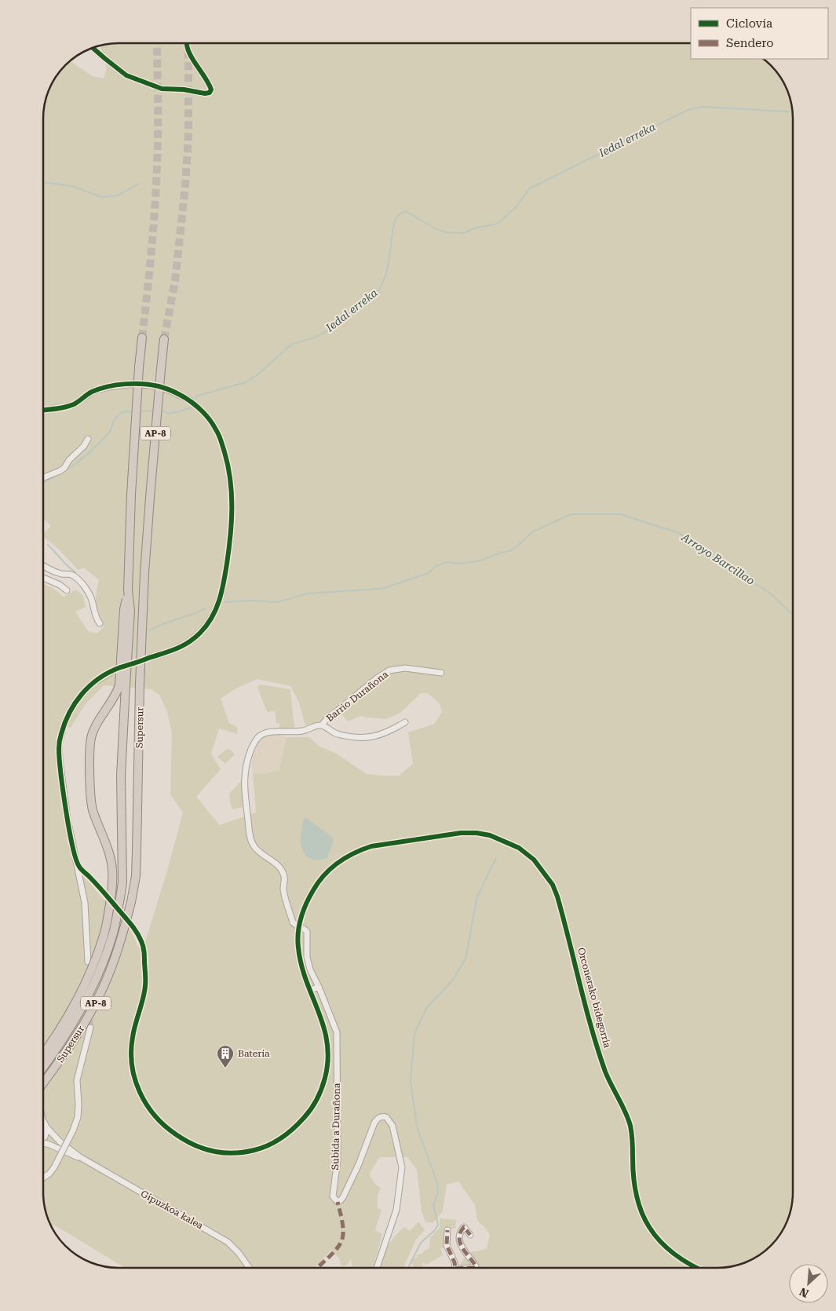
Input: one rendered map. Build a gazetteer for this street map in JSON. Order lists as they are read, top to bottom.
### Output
{
  "streets": {
    "highway": ["AP-8", "Supersur"],
    "street": ["Barrio Durañona", "Subida a Durañona", "Gipuzkoa kalea"],
    "cycle path": ["Orconerako bidegorria"]
  },
  "crossings": [
    ["AP-8", "Supersur"],
    ["Barrio Durañona", "Subida a Durañona"]
  ],
  "water": ["Iedal erreka", "Arroyo Barcillao"],
  "places": {
    "building": ["Batería"]
  },
  "legend": ["Ciclovía", "Sendero"],
  "north": "bottom left"
}
